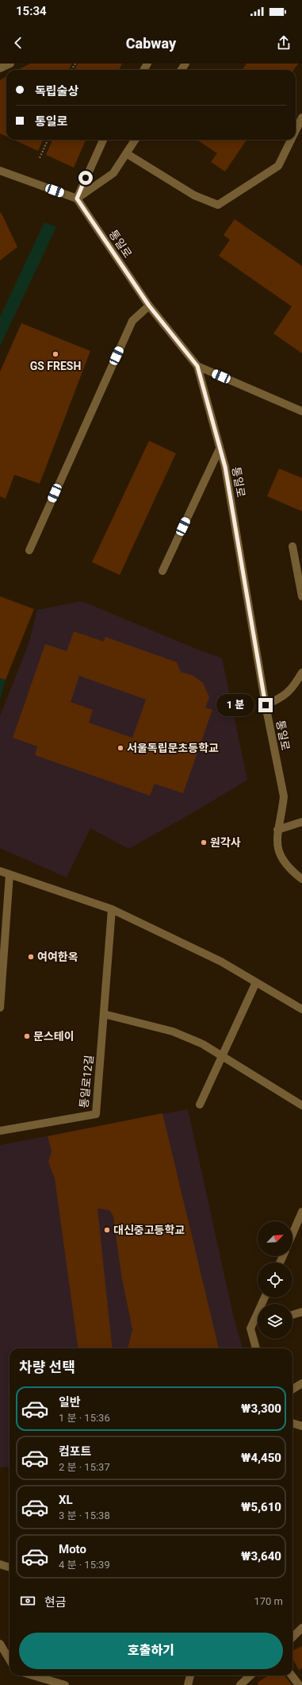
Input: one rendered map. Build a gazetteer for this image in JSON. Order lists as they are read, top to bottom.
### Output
{
  "streets": {
    "street": ["통일로", "통일로12길"]
  },
  "places": [
    "GS FRESH",
    "서울독립문초등학교",
    "원각사",
    "여여한옥",
    "문스테이",
    "대신중고등학교"
  ],
  "north": "top right",
  "page": {
    "status": "15:34",
    "header": "Cabway",
    "banner": ["독립술상", "통일로"],
    "bubble": "1 분",
    "heading": "차량 선택",
    "list": [
      {
        "name": "일반",
        "note": "1 분 · 15:36",
        "value": "₩3,300"
      },
      {
        "name": "컴포트",
        "note": "2 분 · 15:37",
        "value": "₩4,450"
      },
      {
        "name": "XL",
        "note": "3 분 · 15:38",
        "value": "₩5,610"
      },
      {
        "name": "Moto",
        "note": "4 분 · 15:39",
        "value": "₩3,640"
      }
    ],
    "pay": ["현금", "170 m"],
    "buttons": "호출하기"
  }
}
